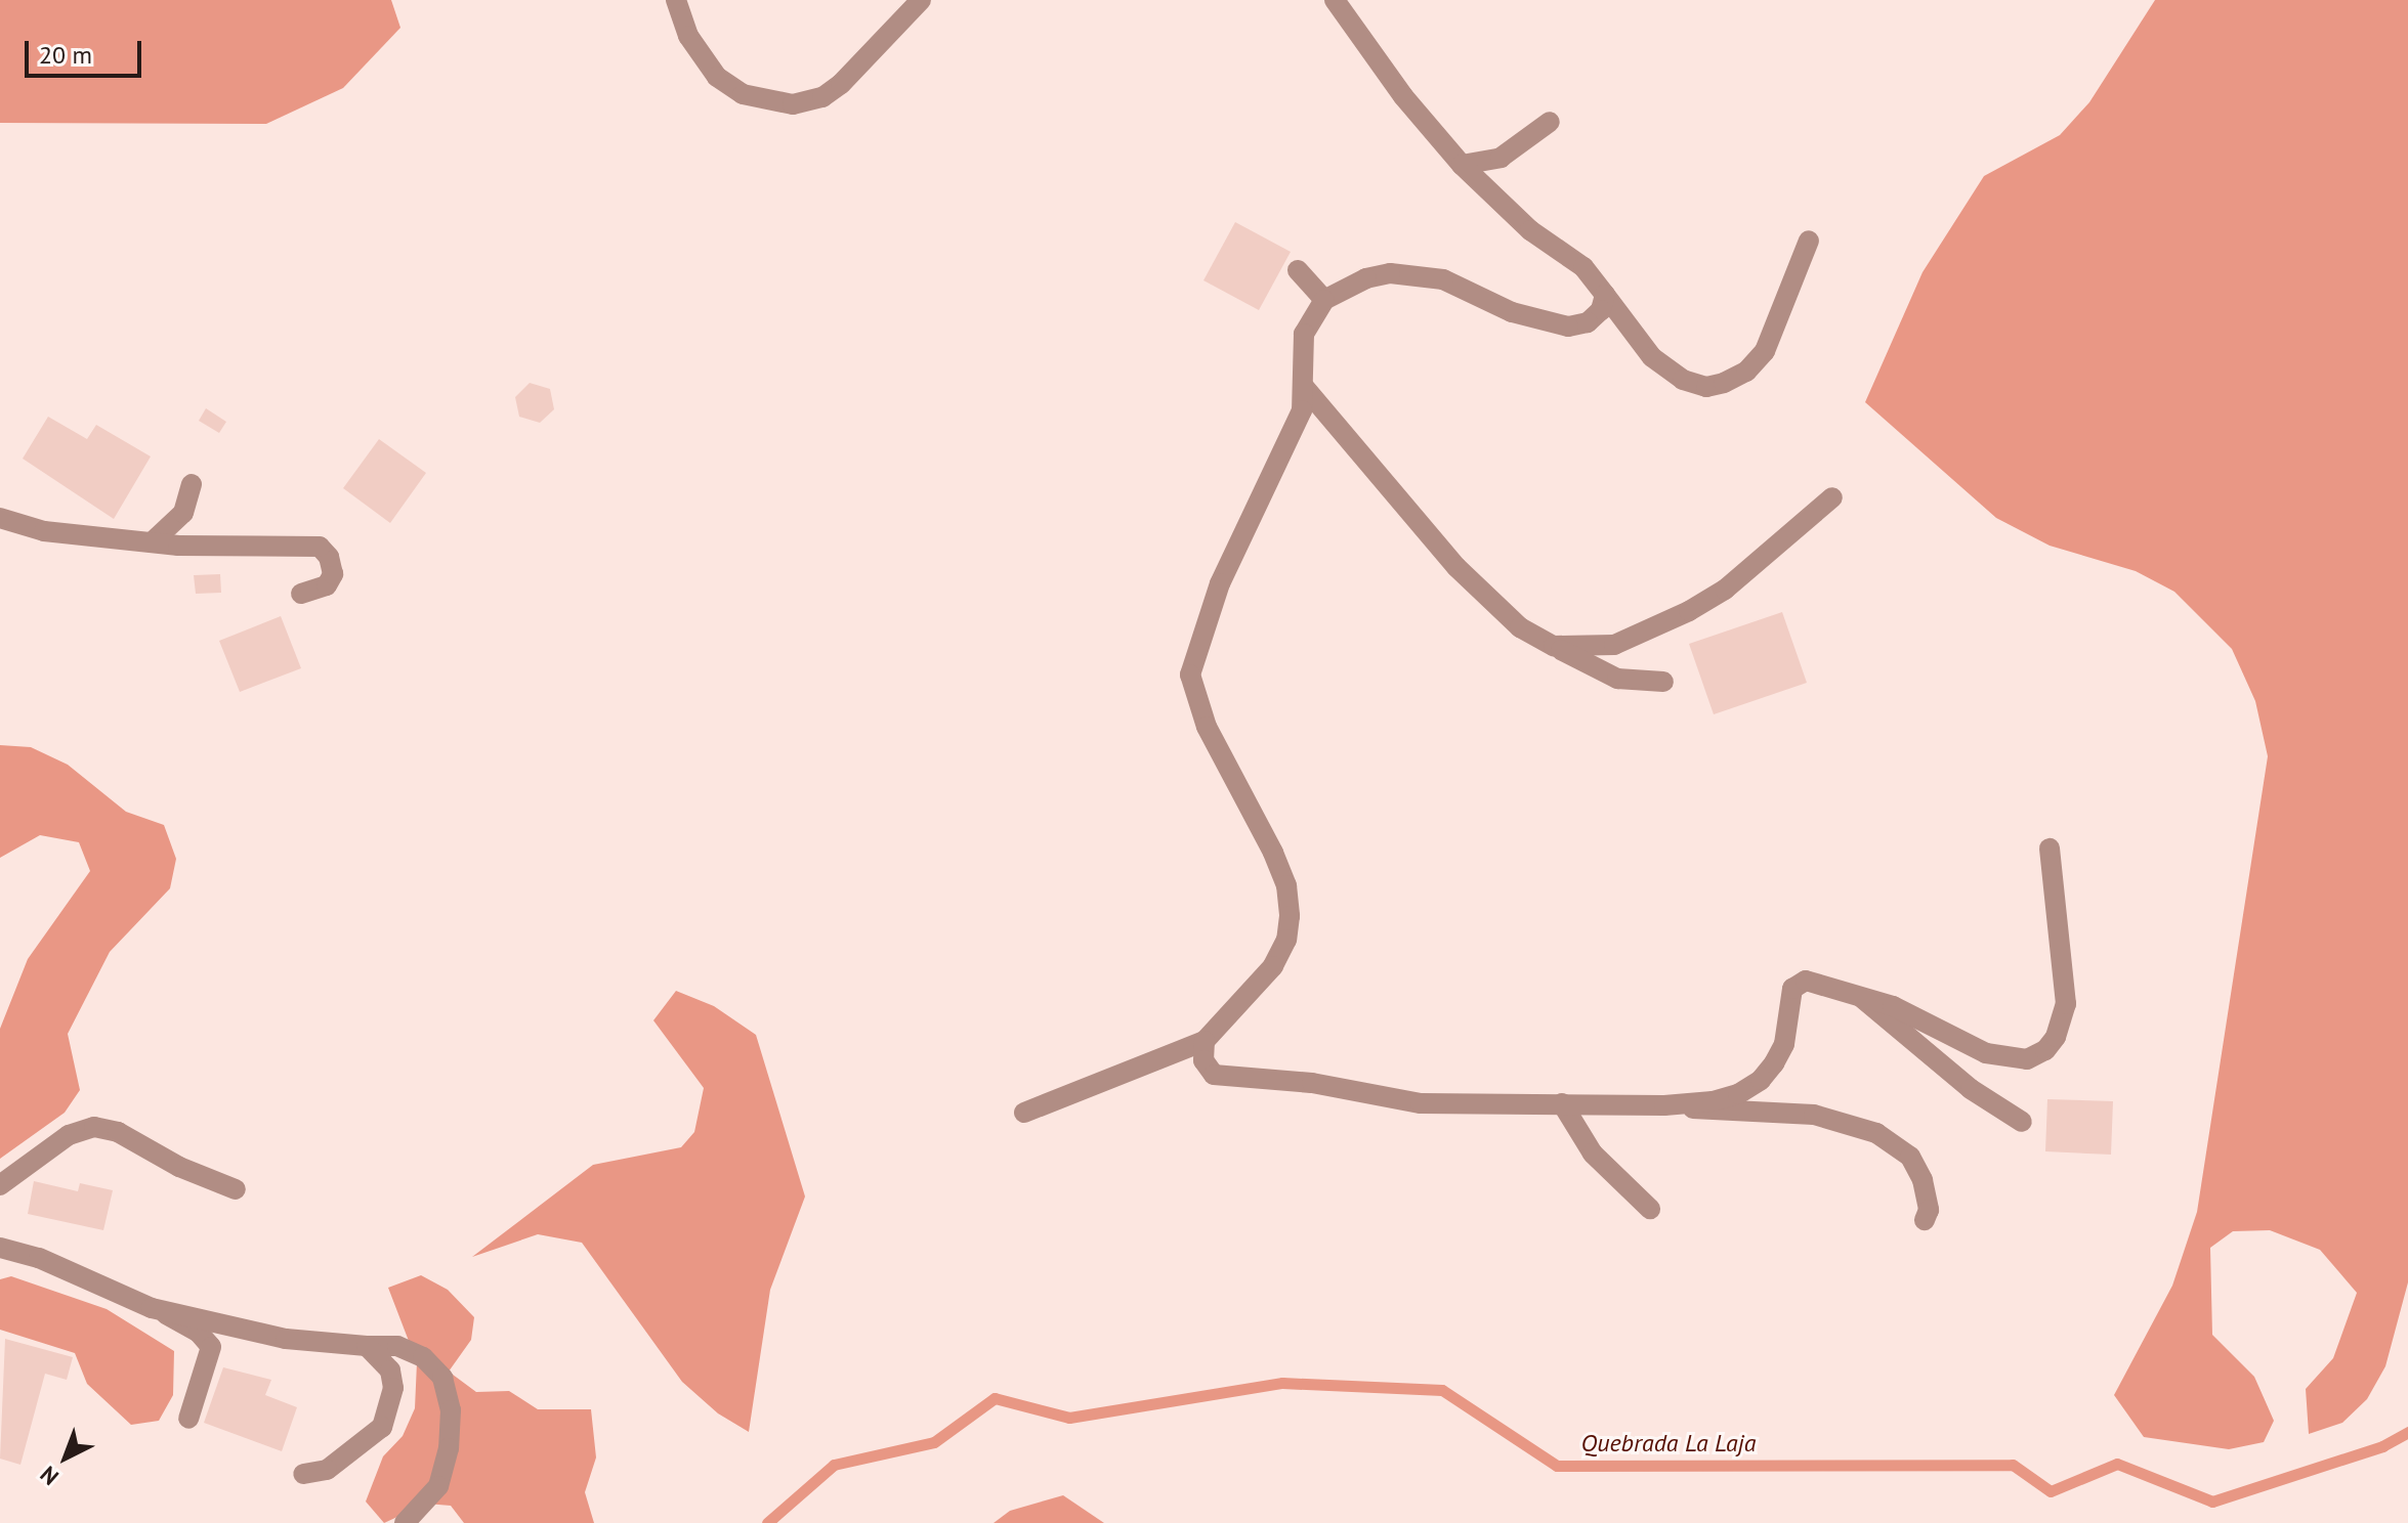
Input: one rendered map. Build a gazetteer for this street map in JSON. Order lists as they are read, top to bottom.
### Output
{
  "water": ["Quebrada La Laja"],
  "scale_bar": "20 m",
  "north": "bottom left"
}
